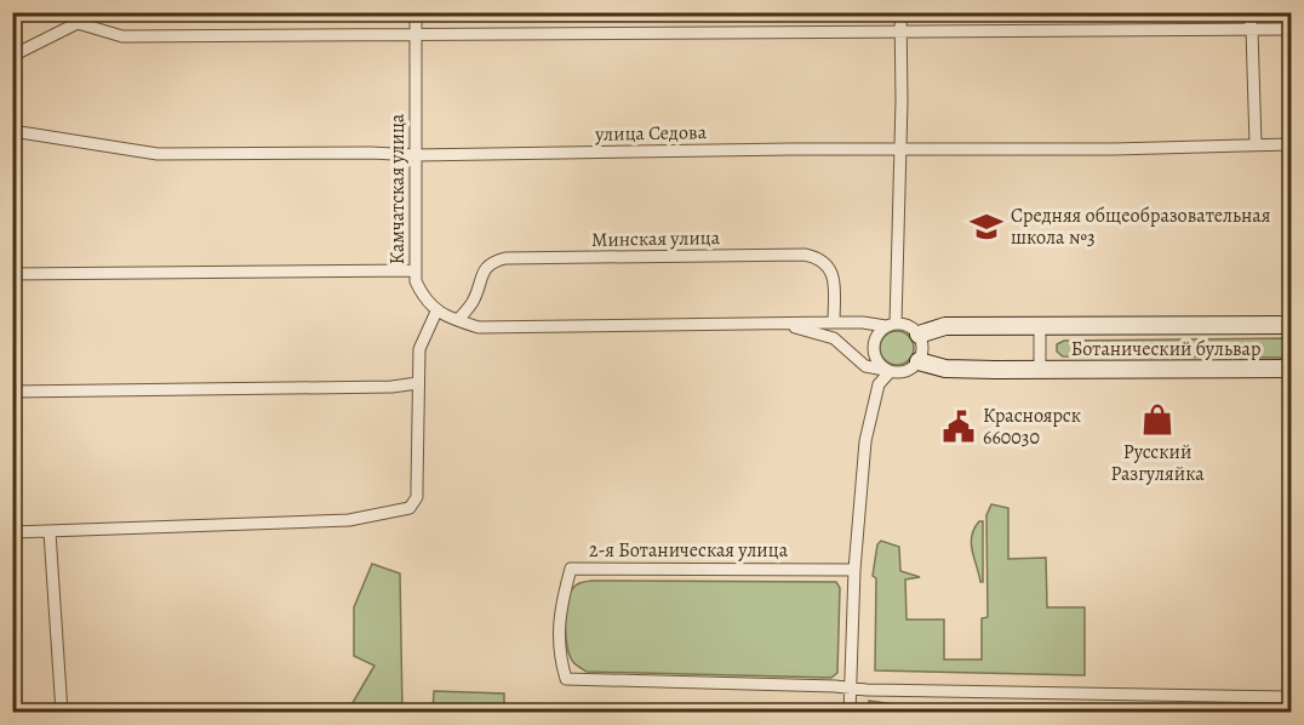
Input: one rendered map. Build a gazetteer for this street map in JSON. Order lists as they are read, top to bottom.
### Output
{
  "streets": {
    "street": [
      "улица Седова",
      "Камчатская улица",
      "Минская улица",
      "Ботанический бульвар",
      "2-я Ботаническая улица"
    ]
  },
  "crossings": [
    ["улица Седова", "Камчатская улица"]
  ],
  "places": {
    "school or university": ["Средняя общеобразовательная школа №3"],
    "shop": ["Русский Разгуляйка"],
    "public building": ["Красноярск 660030"]
  }
}
